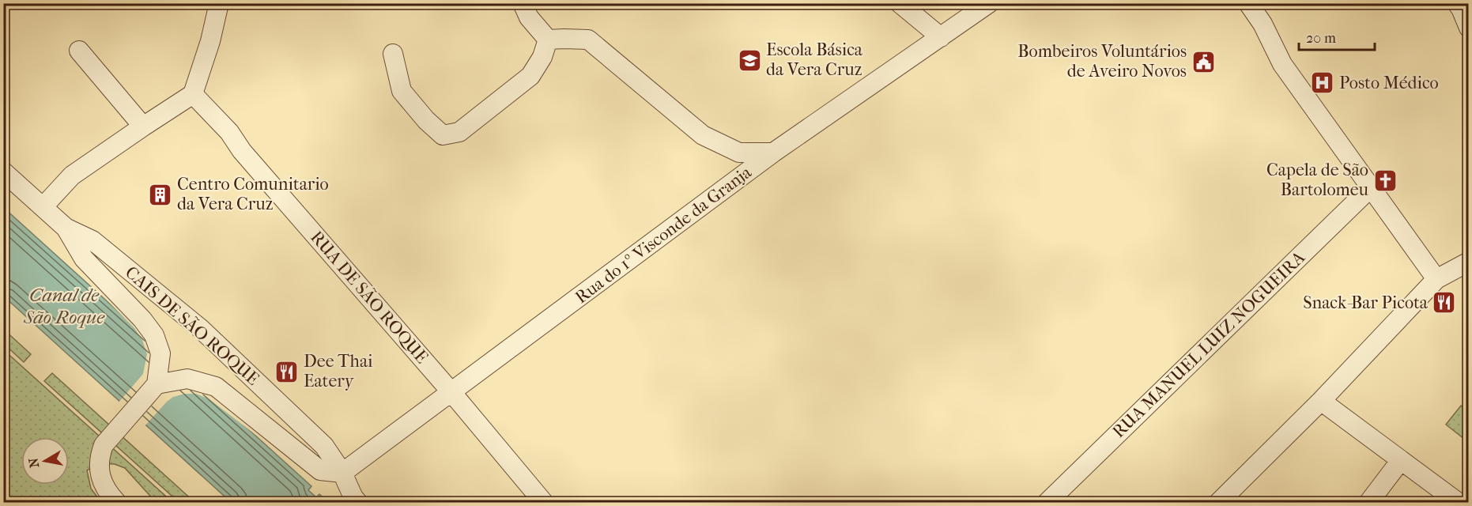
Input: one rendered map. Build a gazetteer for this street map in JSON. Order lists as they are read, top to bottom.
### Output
{
  "streets": {
    "street": [
      "Rua do 1º Visconde da Granja",
      "RUA DE SÃO ROQUE",
      "CAIS DE SÃO ROQUE",
      "RUA MANUEL LUIZ NOGUEIRA"
    ]
  },
  "crossings": [
    ["Rua do 1º Visconde da Granja", "RUA DE SÃO ROQUE"],
    ["Rua do 1º Visconde da Granja", "CAIS DE SÃO ROQUE"]
  ],
  "water": ["Canal de São Roque"],
  "places": {
    "school or university": ["Escola Básica da Vera Cruz"],
    "public building": ["Bombeiros Voluntários de Aveiro Novos"],
    "hospital": ["Posto Médico"],
    "church": ["Capela de São Bartolomeu"],
    "building": ["Centro Comunitario da Vera Cruz"],
    "restaurant": ["Snack-Bar Picota", "Dee Thai Eatery"]
  },
  "scale_bar": "20 m",
  "north": "left"
}
